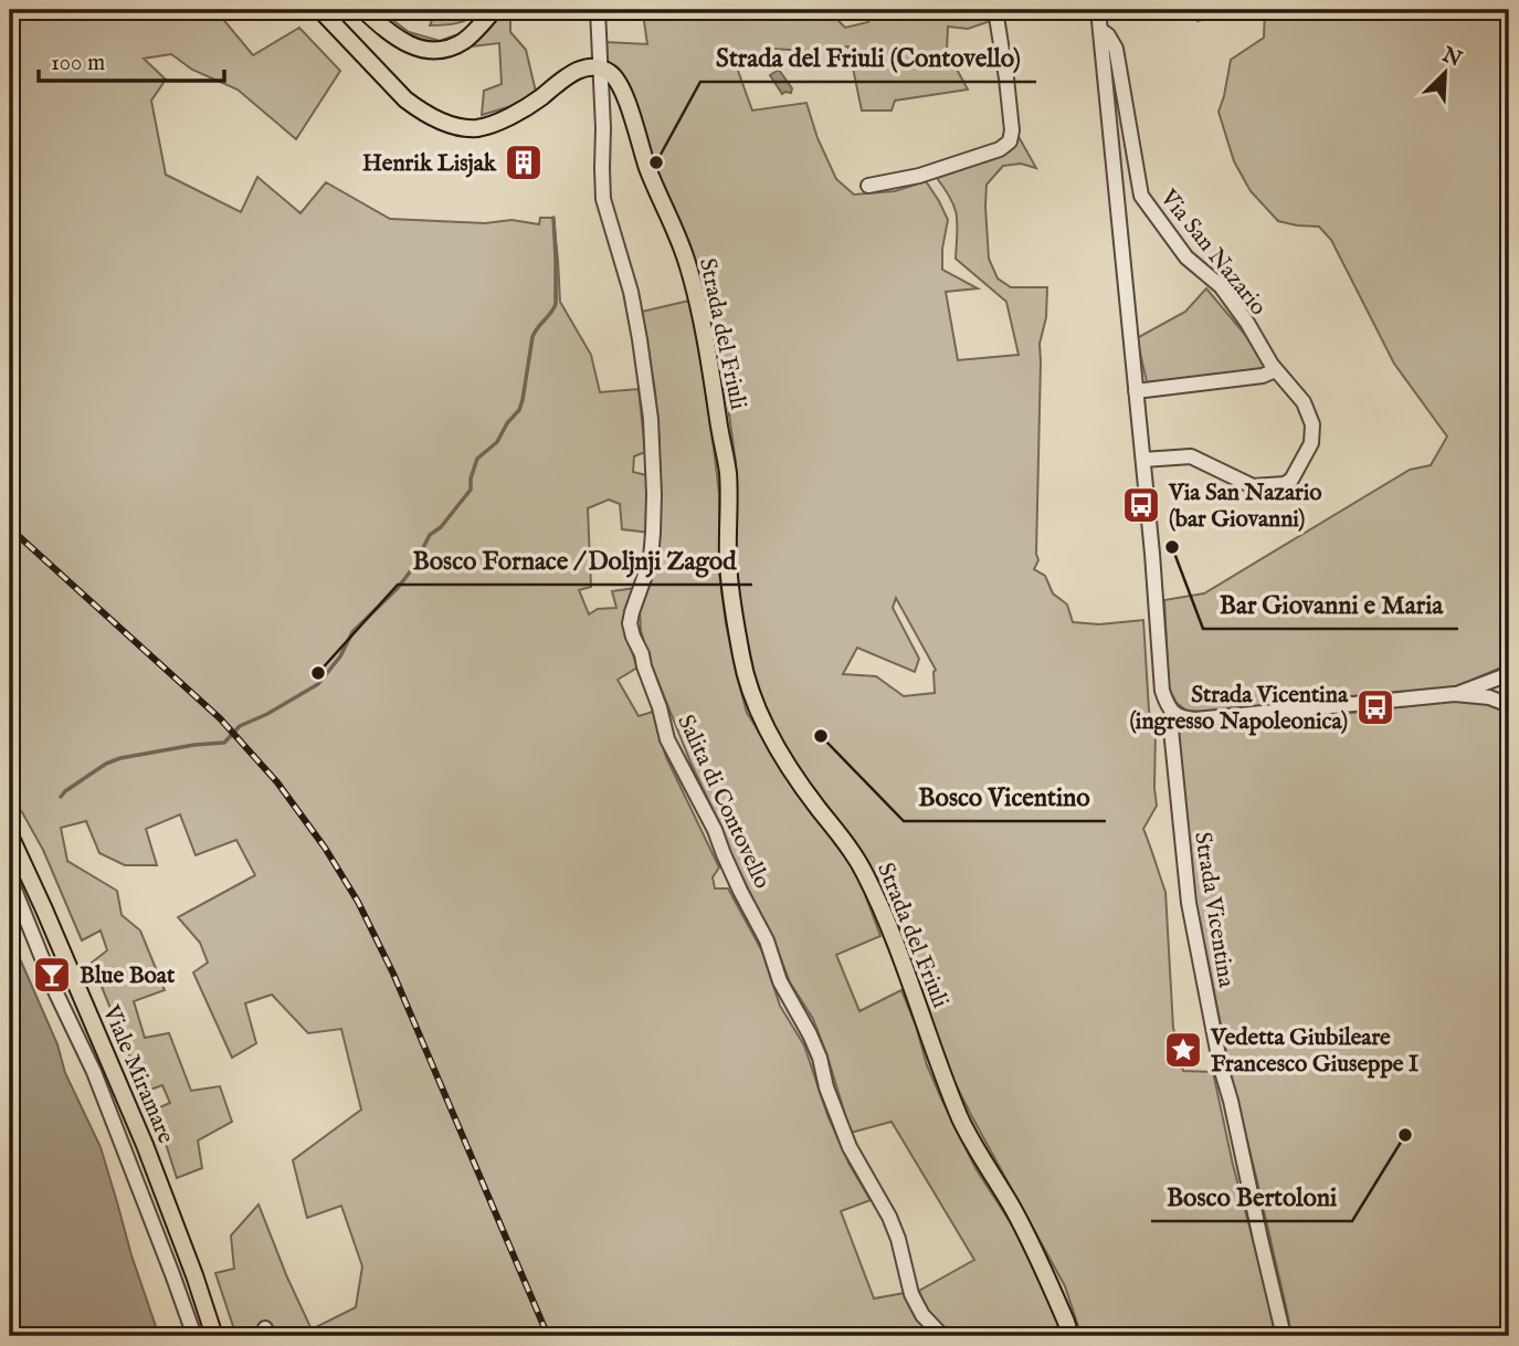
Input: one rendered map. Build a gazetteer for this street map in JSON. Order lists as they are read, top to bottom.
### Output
{
  "streets": {
    "main road": ["Strada del Friuli", "Viale Miramare"],
    "street": ["Via San Nazario", "Salita di Contovello", "Strada Vicentina"]
  },
  "crossings": [
    ["Via San Nazario", "Strada Vicentina"],
    ["Strada del Friuli", "Salita di Contovello"]
  ],
  "places": {
    "building": ["Henrik Lisjak"],
    "other": [
      "Strada del Friuli (Contovello)",
      "Bar Giovanni e Maria",
      "Bosco Fornace / Doljnji Zagod",
      "Bosco Vicentino",
      "Bosco Bertoloni"
    ],
    "bus stop": ["Via San Nazario (bar Giovanni)", "Strada Vicentina (ingresso Napoleonica)"],
    "bar": ["Blue Boat"],
    "place": ["Vedetta Giubileare Francesco Giuseppe I"]
  },
  "scale_bar": "100 m",
  "north": "top right"
}
